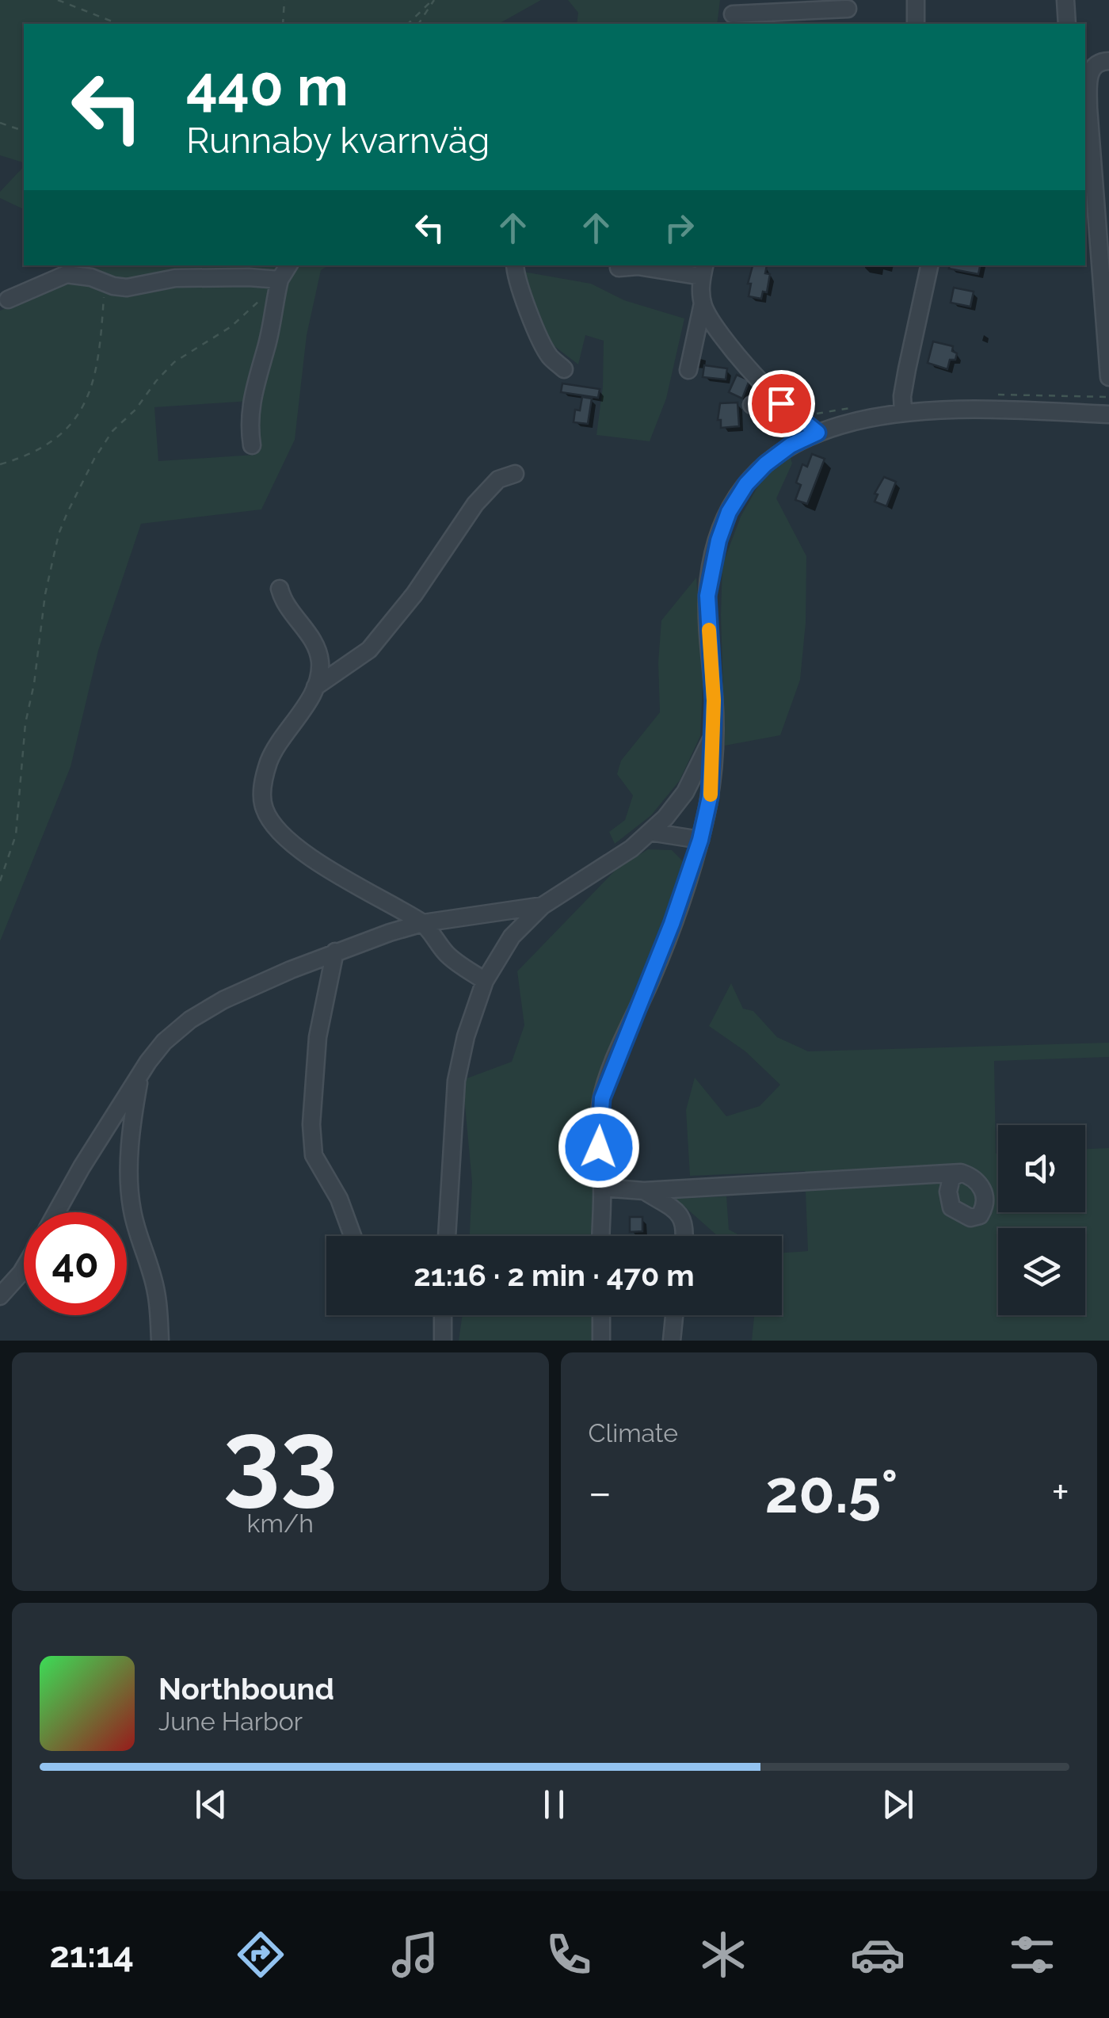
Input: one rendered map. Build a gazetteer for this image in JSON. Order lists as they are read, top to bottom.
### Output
{
  "page": {
    "turn": ["440 m", "Runnaby kvarnväg"],
    "limit": "40",
    "trip": "21:16 · 2 min · 470 m",
    "tile": [
      ["33", "km/h"],
      "Climate"
    ],
    "heat": ["−", "20.5°", "+"],
    "song": ["Northbound", "June Harbor"],
    "tabs": "21:14"
  }
}
